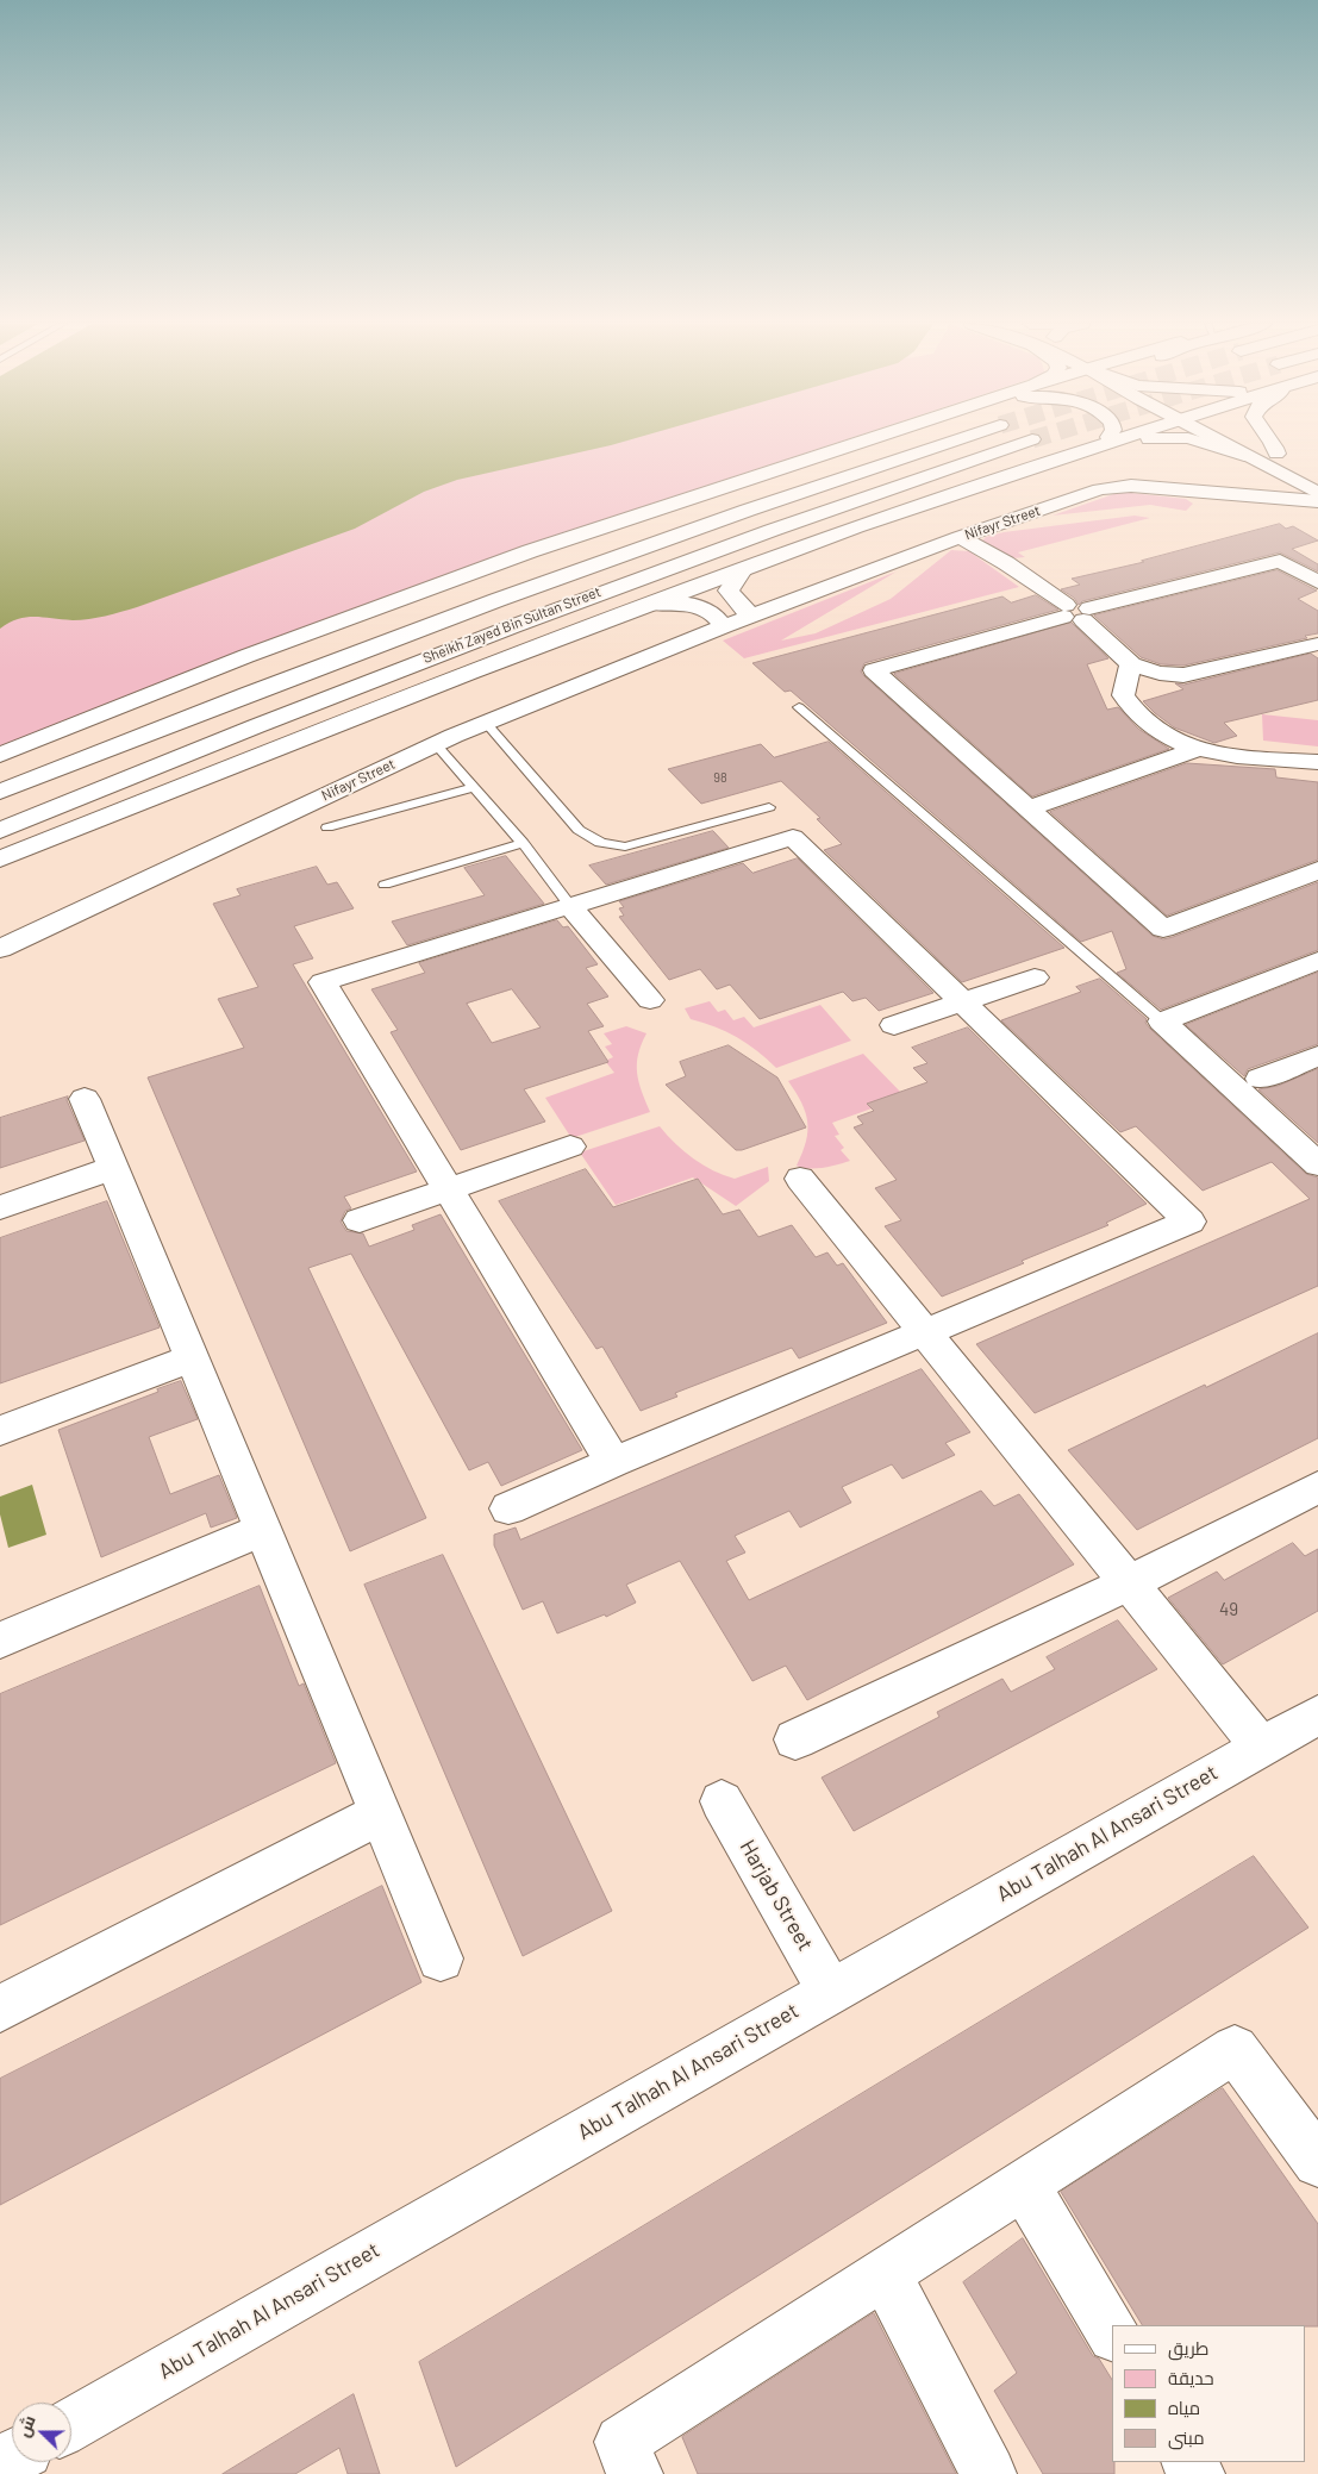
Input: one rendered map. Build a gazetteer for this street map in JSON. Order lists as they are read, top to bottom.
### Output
{
  "streets": {
    "main road": [
      "Nifayr Street",
      "Sheikh Zayed Bin Sultan Street",
      "Abu Talhah Al Ansari Street",
      "Harjab Street"
    ]
  },
  "crossings": [
    ["Abu Talhah Al Ansari Street", "Harjab Street"]
  ],
  "house_numbers": ["98", "49"],
  "legend": [
    "طريق",
    "حديقة",
    "مياه",
    "مبنى"
  ],
  "north": "left"
}
